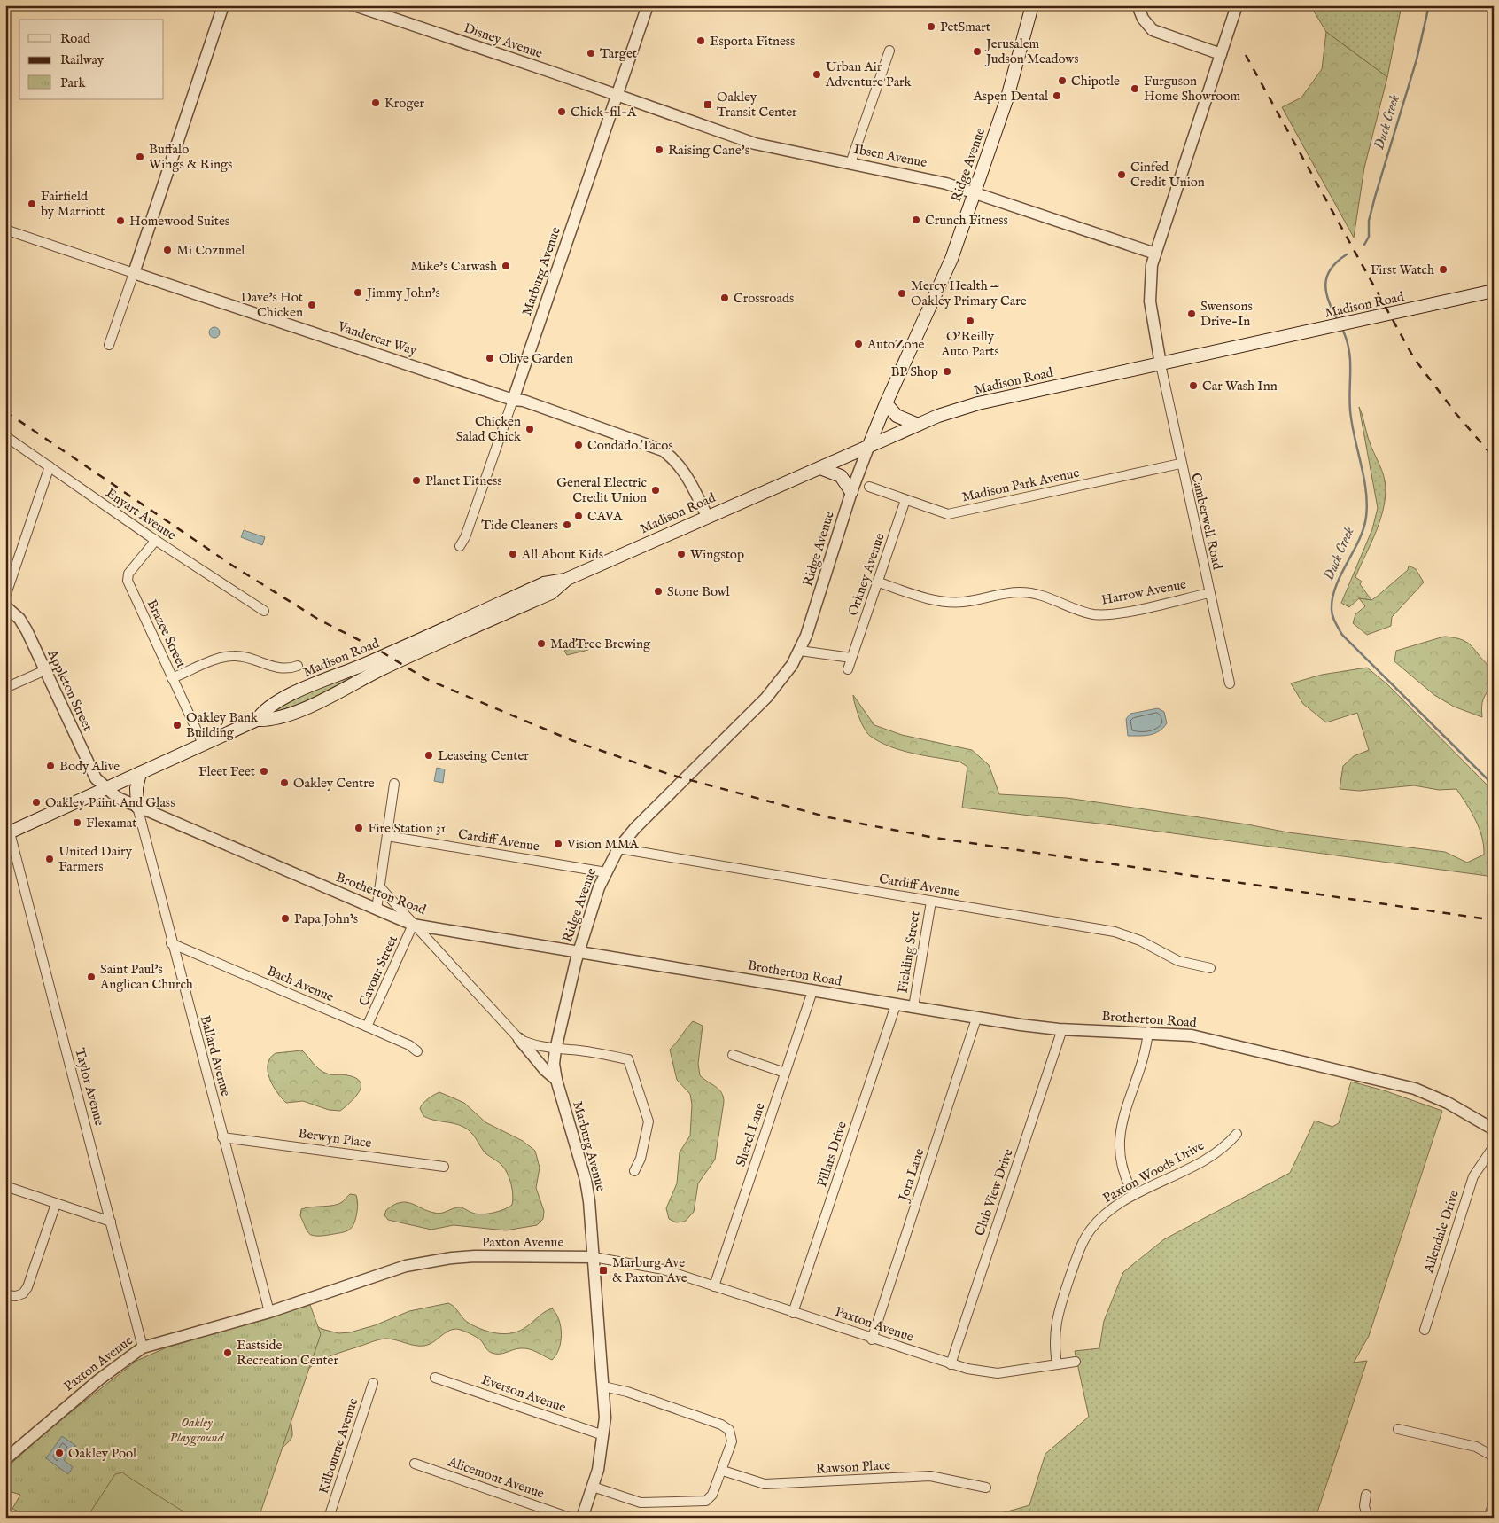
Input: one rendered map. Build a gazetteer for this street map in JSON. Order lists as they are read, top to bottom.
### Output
{
  "streets": {
    "main road": ["Ridge Avenue", "Madison Road"],
    "street": [
      "Disney Avenue",
      "Ibsen Avenue",
      "Marburg Avenue",
      "Vandercar Way",
      "Madison Park Avenue",
      "Enyart Avenue",
      "Camberwell Road",
      "Orkney Avenue",
      "Harrow Avenue",
      "Brazee Street",
      "Appleton Street",
      "Cardiff Avenue",
      "Brotherton Road",
      "Fielding Street",
      "Cavour Street",
      "Bach Avenue",
      "Ballard Avenue",
      "Taylor Avenue",
      "Sherel Lane",
      "Berwyn Place",
      "Pillars Drive",
      "Paxton Woods Drive",
      "Jora Lane",
      "Club View Drive",
      "Allendale Drive",
      "Paxton Avenue",
      "Everson Avenue",
      "Kilbourne Avenue",
      "Rawson Place",
      "Alicemont Avenue"
    ]
  },
  "crossings": [
    ["Disney Avenue", "Ibsen Avenue"],
    ["Disney Avenue", "Marburg Avenue"],
    ["Ibsen Avenue", "Ridge Avenue"],
    ["Ibsen Avenue", "Marburg Avenue"],
    ["Ridge Avenue", "Marburg Avenue"],
    ["Ridge Avenue", "Madison Road"],
    ["Ridge Avenue", "Cardiff Avenue"],
    ["Ridge Avenue", "Brotherton Road"],
    ["Marburg Avenue", "Vandercar Way"],
    ["Marburg Avenue", "Paxton Avenue"],
    ["Marburg Avenue", "Everson Avenue"],
    ["Madison Road", "Vandercar Way"],
    ["Madison Road", "Camberwell Road"],
    ["Madison Road", "Brazee Street"],
    ["Madison Road", "Appleton Street"],
    ["Madison Road", "Brotherton Road"],
    ["Madison Road", "Taylor Avenue"],
    ["Madison Park Avenue", "Camberwell Road"],
    ["Madison Park Avenue", "Orkney Avenue"],
    ["Enyart Avenue", "Brazee Street"],
    ["Camberwell Road", "Harrow Avenue"],
    ["Orkney Avenue", "Harrow Avenue"],
    ["Appleton Street", "Brotherton Road"],
    ["Cardiff Avenue", "Fielding Street"],
    ["Brotherton Road", "Fielding Street"],
    ["Brotherton Road", "Cavour Street"],
    ["Brotherton Road", "Ballard Avenue"],
    ["Brotherton Road", "Sherel Lane"],
    ["Brotherton Road", "Pillars Drive"],
    ["Brotherton Road", "Jora Lane"],
    ["Brotherton Road", "Club View Drive"],
    ["Cavour Street", "Bach Avenue"],
    ["Bach Avenue", "Ballard Avenue"],
    ["Ballard Avenue", "Berwyn Place"],
    ["Ballard Avenue", "Paxton Avenue"],
    ["Taylor Avenue", "Paxton Avenue"],
    ["Sherel Lane", "Paxton Avenue"],
    ["Pillars Drive", "Paxton Avenue"],
    ["Paxton Woods Drive", "Paxton Avenue"],
    ["Jora Lane", "Paxton Avenue"],
    ["Club View Drive", "Paxton Avenue"]
  ],
  "water": ["Duck Creek"],
  "parks": ["Oakley Playground"],
  "places": {
    "other": [
      "PetSmart",
      "Esporta Fitness",
      "Jerusalem Judson Meadows",
      "Target",
      "Urban Air Adventure Park",
      "Chipotle",
      "Furguson Home Showroom",
      "Aspen Dental",
      "Kroger",
      "Chick-fil-A",
      "Raising Cane's",
      "Buffalo Wings & Rings",
      "Cinfed Credit Union",
      "Fairfield by Marriott",
      "Crunch Fitness",
      "Homewood Suites",
      "Mi Cozumel",
      "Mike's Carwash",
      "First Watch",
      "Jimmy John's",
      "Mercy Health — Oakley Primary Care",
      "Crossroads",
      "Dave's Hot Chicken",
      "Swensons Drive-In",
      "O'Reilly Auto Parts",
      "AutoZone",
      "Olive Garden",
      "BP Shop",
      "Car Wash Inn",
      "Chicken Salad Chick",
      "Condado Tacos",
      "Planet Fitness",
      "General Electric Credit Union",
      "CAVA",
      "Tide Cleaners",
      "All About Kids",
      "Wingstop",
      "Stone Bowl",
      "MadTree Brewing",
      "Oakley Bank Building",
      "Leaseing Center",
      "Body Alive",
      "Fleet Feet",
      "Oakley Centre",
      "Oakley Paint And Glass",
      "Flexamat",
      "Fire Station 31",
      "Vision MMA",
      "United Dairy Farmers",
      "Papa John's",
      "Saint Paul's Anglican Church",
      "Eastside Recreation Center",
      "Oakley Pool"
    ],
    "transit": ["Oakley Transit Center", "Marburg Ave & Paxton Ave"]
  },
  "legend": ["Road", "Railway", "Park"]
}
